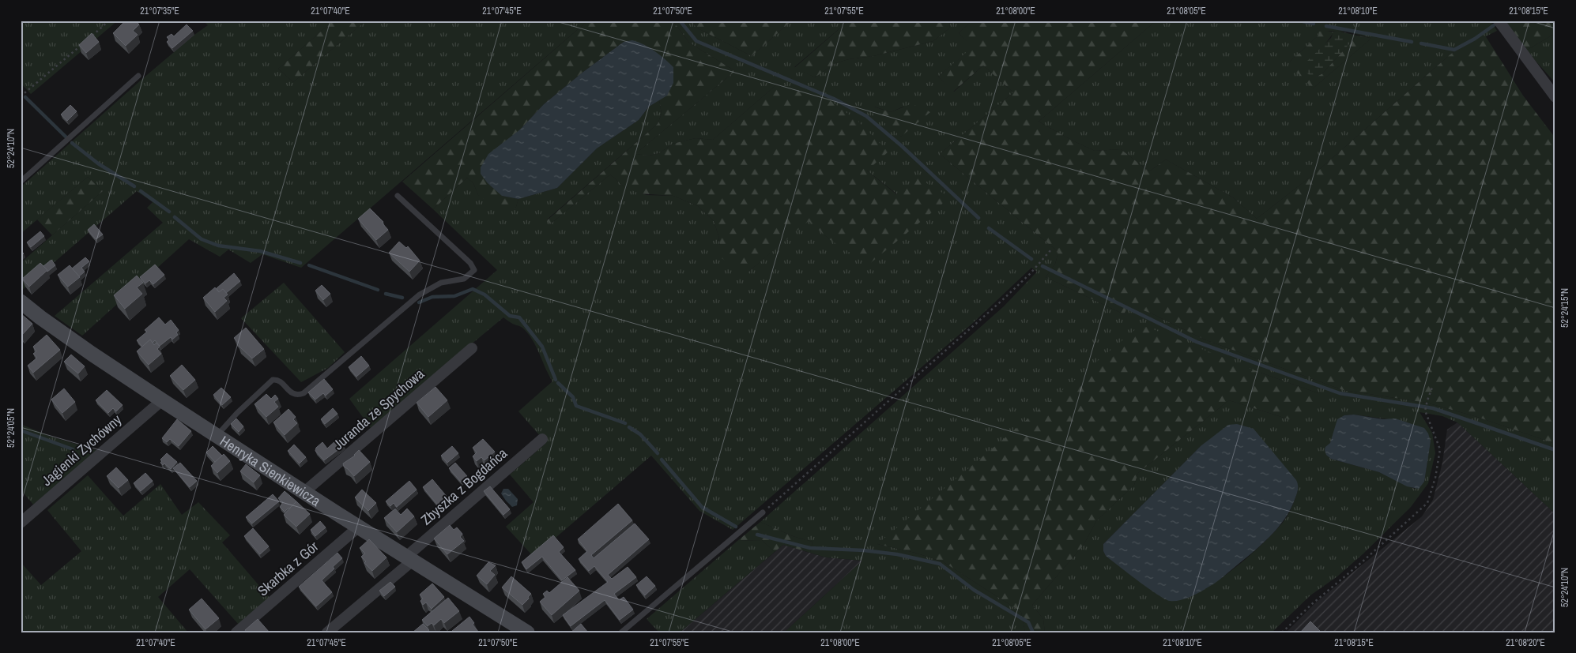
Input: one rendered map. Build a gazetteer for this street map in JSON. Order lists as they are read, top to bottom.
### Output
{
  "streets": {
    "street": [
      "Juranda ze Spychowa",
      "Jagienki Zychówny",
      "Henryka Sienkiewicza",
      "Zbyszka z Bogdańca",
      "Skarbka z Gór"
    ]
  },
  "crossings": [
    ["Juranda ze Spychowa", "Henryka Sienkiewicza"],
    ["Jagienki Zychówny", "Henryka Sienkiewicza"],
    ["Henryka Sienkiewicza", "Zbyszka z Bogdańca"],
    ["Henryka Sienkiewicza", "Skarbka z Gór"]
  ],
  "coordinates": [
    "21°07'35\"E",
    "21°07'40\"E",
    "21°07'45\"E",
    "21°07'50\"E",
    "21°07'55\"E",
    "21°08'00\"E",
    "21°08'05\"E",
    "21°08'10\"E",
    "21°08'15\"E",
    "52°24'10\"N",
    "52°24'15\"N",
    "52°24'05\"N",
    "21°08'20\"E"
  ]
}
